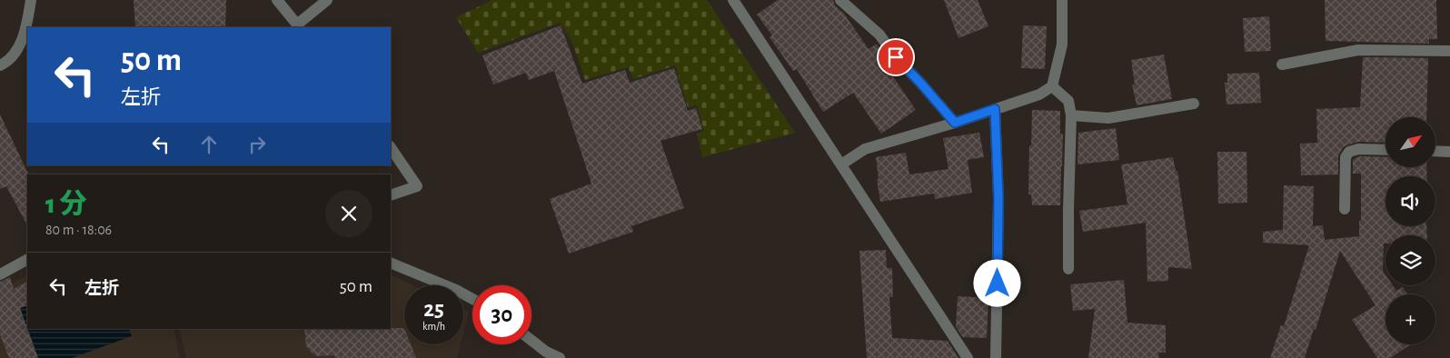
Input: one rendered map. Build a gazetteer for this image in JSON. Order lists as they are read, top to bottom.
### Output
{
  "north": "top right",
  "page": {
    "turn": ["50 m", "左折"],
    "map_buttons": "+",
    "heading": ["1 分", "80 m · 18:06"],
    "list": [
      {
        "name": "左折",
        "value": "50 m"
      }
    ],
    "speed": "25 km/h",
    "limit": "30"
  }
}
